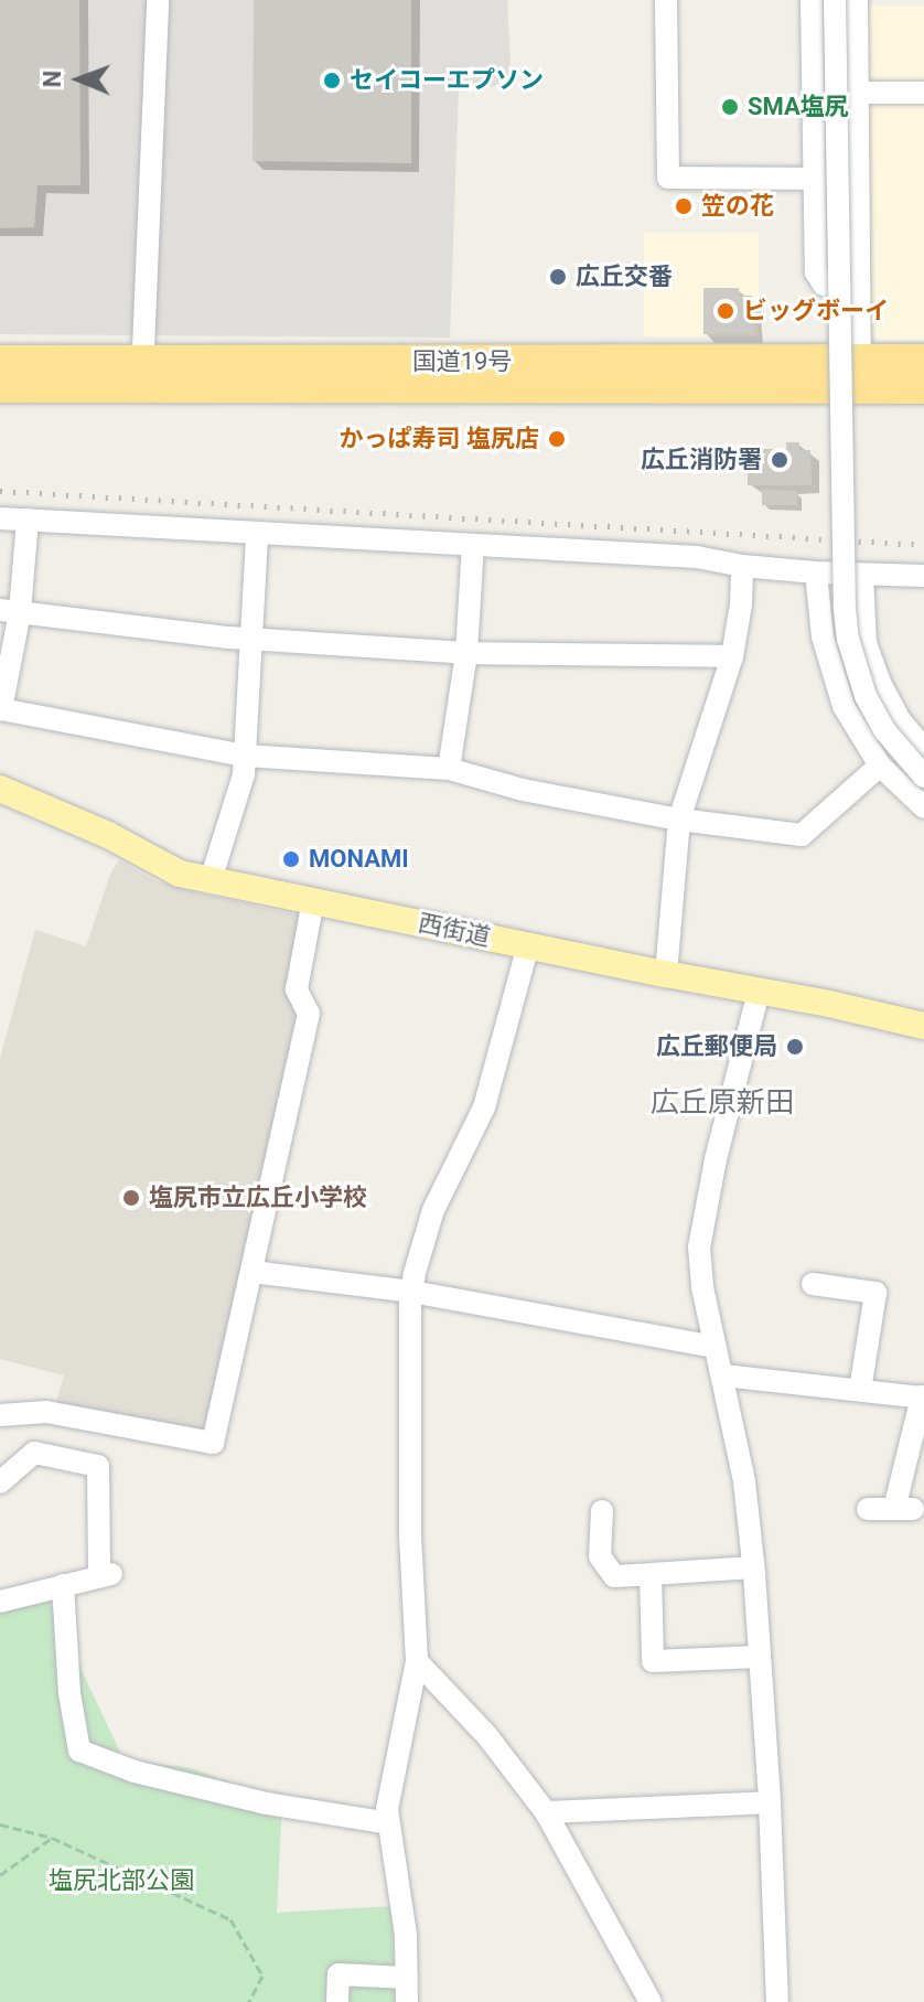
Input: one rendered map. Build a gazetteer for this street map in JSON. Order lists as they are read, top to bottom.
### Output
{
  "streets": {
    "highway": ["国道19号"],
    "main road": ["西街道"]
  },
  "districts": ["広丘原新田"],
  "parks": ["塩尻北部公園"],
  "places": [
    "セイコーエプソン",
    "SMA塩尻",
    "笠の花",
    "広丘交番",
    "ビッグボーイ",
    "かっぱ寿司 塩尻店",
    "広丘消防署",
    "MONAMI",
    "広丘郵便局",
    "塩尻市立広丘小学校"
  ],
  "north": "left"
}
